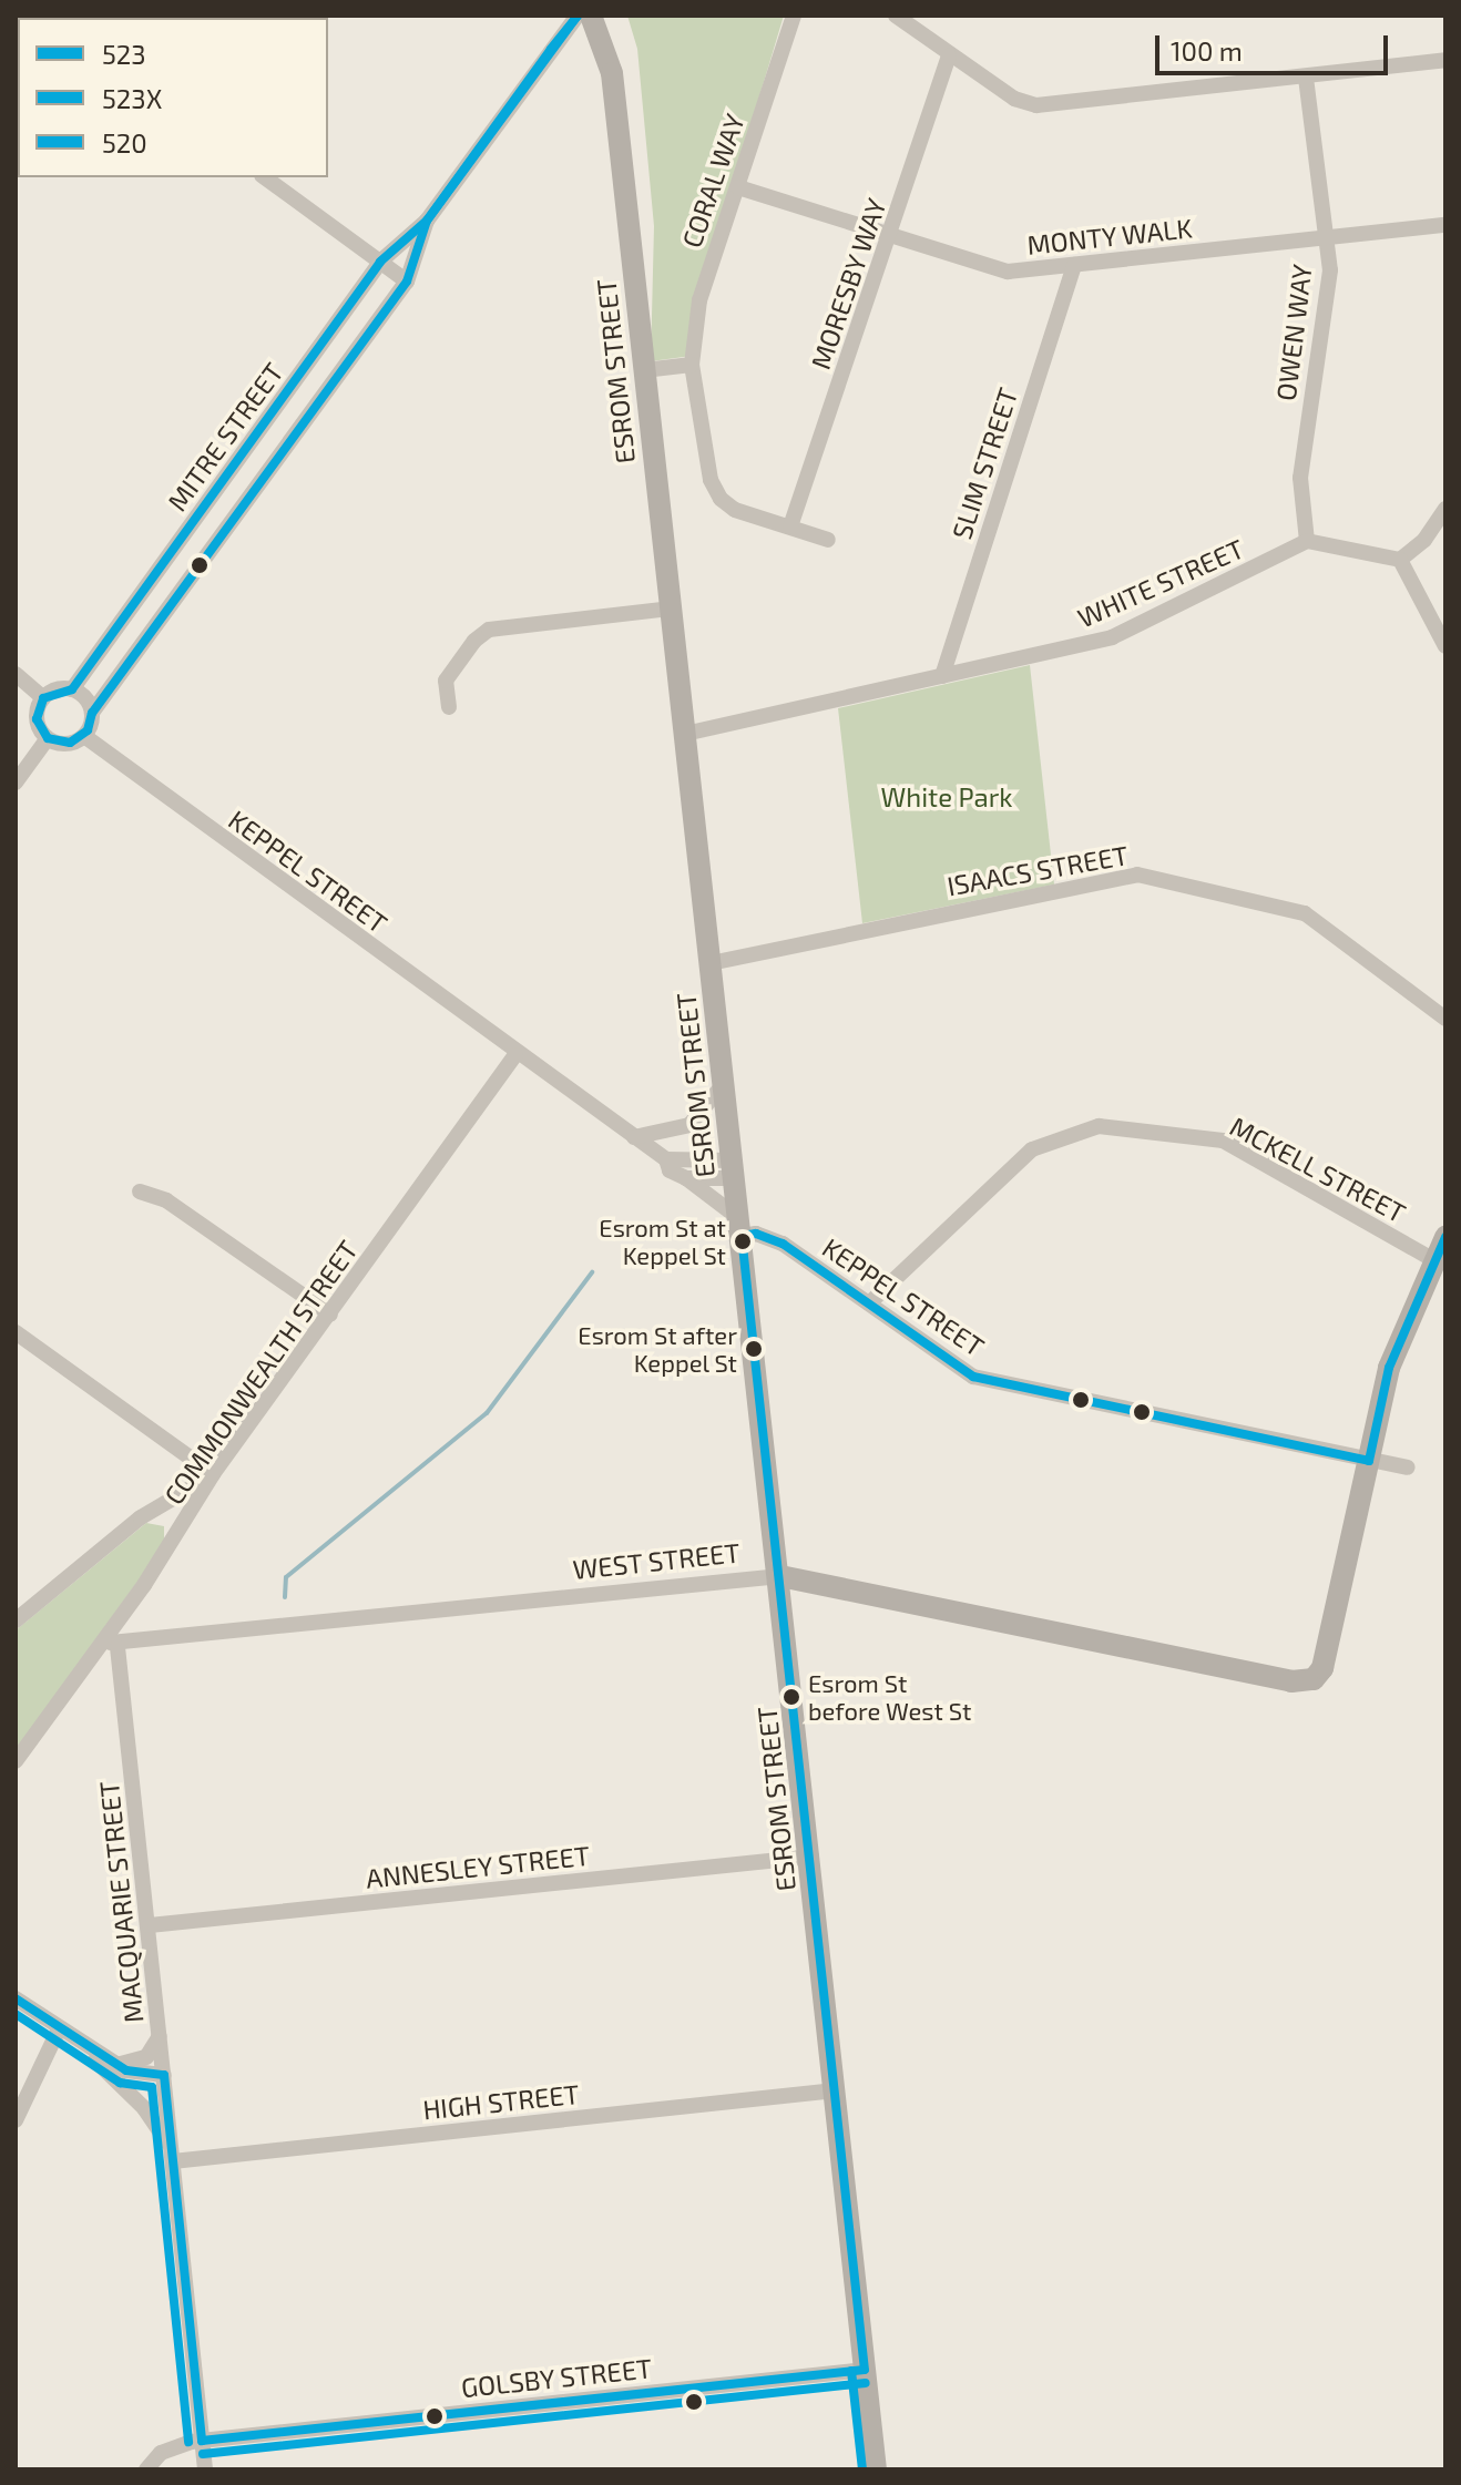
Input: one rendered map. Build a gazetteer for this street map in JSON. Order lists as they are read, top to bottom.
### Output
{
  "streets": {
    "street": [
      "CORAL WAY",
      "MONTY WALK",
      "MORESBY WAY",
      "OWEN WAY",
      "ESROM STREET",
      "MITRE STREET",
      "SLIM STREET",
      "WHITE STREET",
      "ISAACS STREET",
      "KEPPEL STREET",
      "MCKELL STREET",
      "COMMONWEALTH STREET",
      "WEST STREET",
      "ANNESLEY STREET",
      "MACQUARIE STREET",
      "HIGH STREET",
      "GOLSBY STREET"
    ]
  },
  "crossings": [
    ["CORAL WAY", "MONTY WALK"],
    ["CORAL WAY", "MORESBY WAY"],
    ["MONTY WALK", "MORESBY WAY"],
    ["MONTY WALK", "OWEN WAY"],
    ["MONTY WALK", "SLIM STREET"],
    ["OWEN WAY", "WHITE STREET"],
    ["ESROM STREET", "WHITE STREET"],
    ["ESROM STREET", "ISAACS STREET"],
    ["ESROM STREET", "KEPPEL STREET"],
    ["ESROM STREET", "WEST STREET"],
    ["ESROM STREET", "ANNESLEY STREET"],
    ["ESROM STREET", "HIGH STREET"],
    ["ESROM STREET", "GOLSBY STREET"],
    ["MITRE STREET", "KEPPEL STREET"],
    ["SLIM STREET", "WHITE STREET"],
    ["KEPPEL STREET", "MCKELL STREET"],
    ["KEPPEL STREET", "COMMONWEALTH STREET"],
    ["KEPPEL STREET", "WEST STREET"],
    ["COMMONWEALTH STREET", "WEST STREET"],
    ["COMMONWEALTH STREET", "MACQUARIE STREET"],
    ["WEST STREET", "MACQUARIE STREET"],
    ["ANNESLEY STREET", "MACQUARIE STREET"],
    ["MACQUARIE STREET", "HIGH STREET"],
    ["MACQUARIE STREET", "GOLSBY STREET"]
  ],
  "parks": ["White Park"],
  "places": ["Esrom St at Keppel St", "Esrom St after Keppel St", "Esrom St before West St"],
  "lines": ["transit line 520", "transit line 523", "transit line 523X"],
  "legend": ["523", "523X", "520"],
  "scale_bar": "100 m"
}
